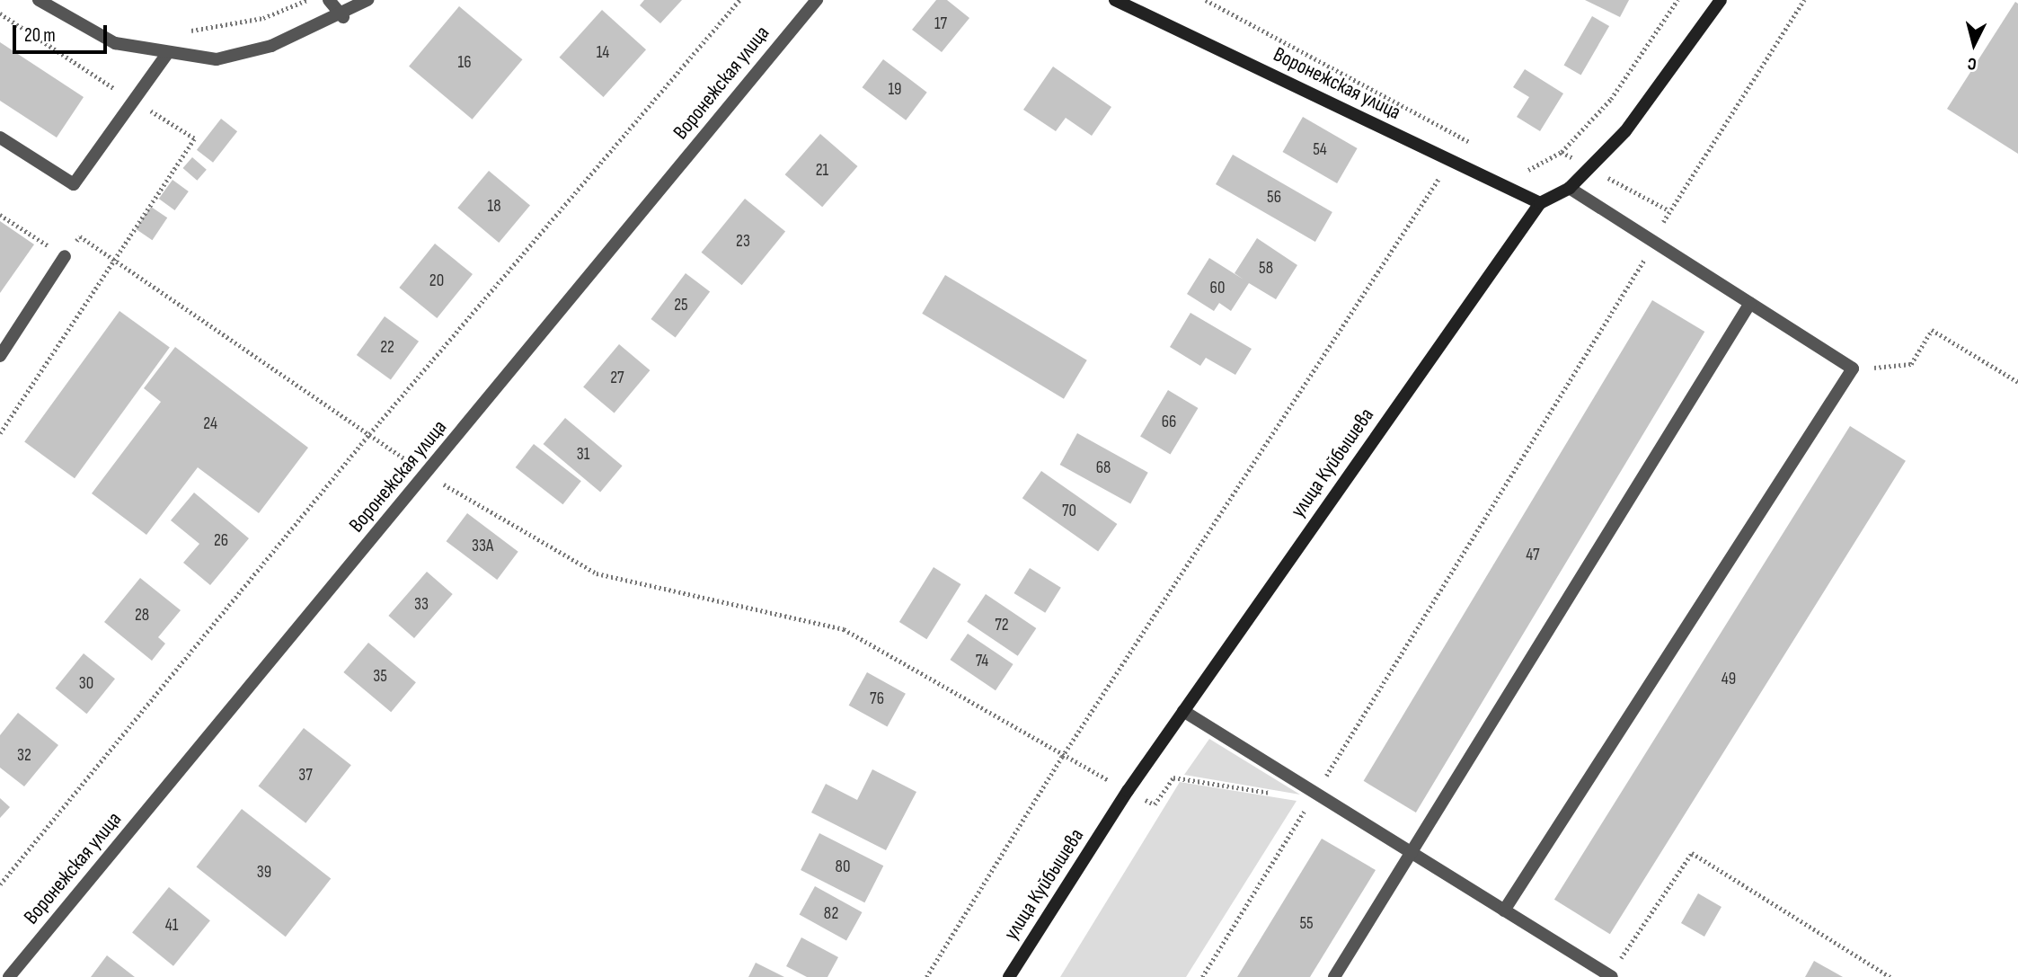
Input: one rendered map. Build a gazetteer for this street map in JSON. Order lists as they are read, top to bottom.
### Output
{
  "streets": {
    "street": ["Воронежская улица", "улица Куйбышева"]
  },
  "crossings": [
    ["Воронежская улица", "улица Куйбышева"]
  ],
  "house_numbers": [
    "17",
    "14",
    "16",
    "19",
    "54",
    "21",
    "56",
    "18",
    "23",
    "58",
    "20",
    "60",
    "25",
    "22",
    "27",
    "66",
    "24",
    "31",
    "68",
    "70",
    "26",
    "33А",
    "47",
    "33",
    "28",
    "72",
    "74",
    "35",
    "49",
    "30",
    "76",
    "32",
    "37",
    "80",
    "39",
    "82",
    "55",
    "41"
  ],
  "scale_bar": "20 m",
  "north": "bottom"
}
